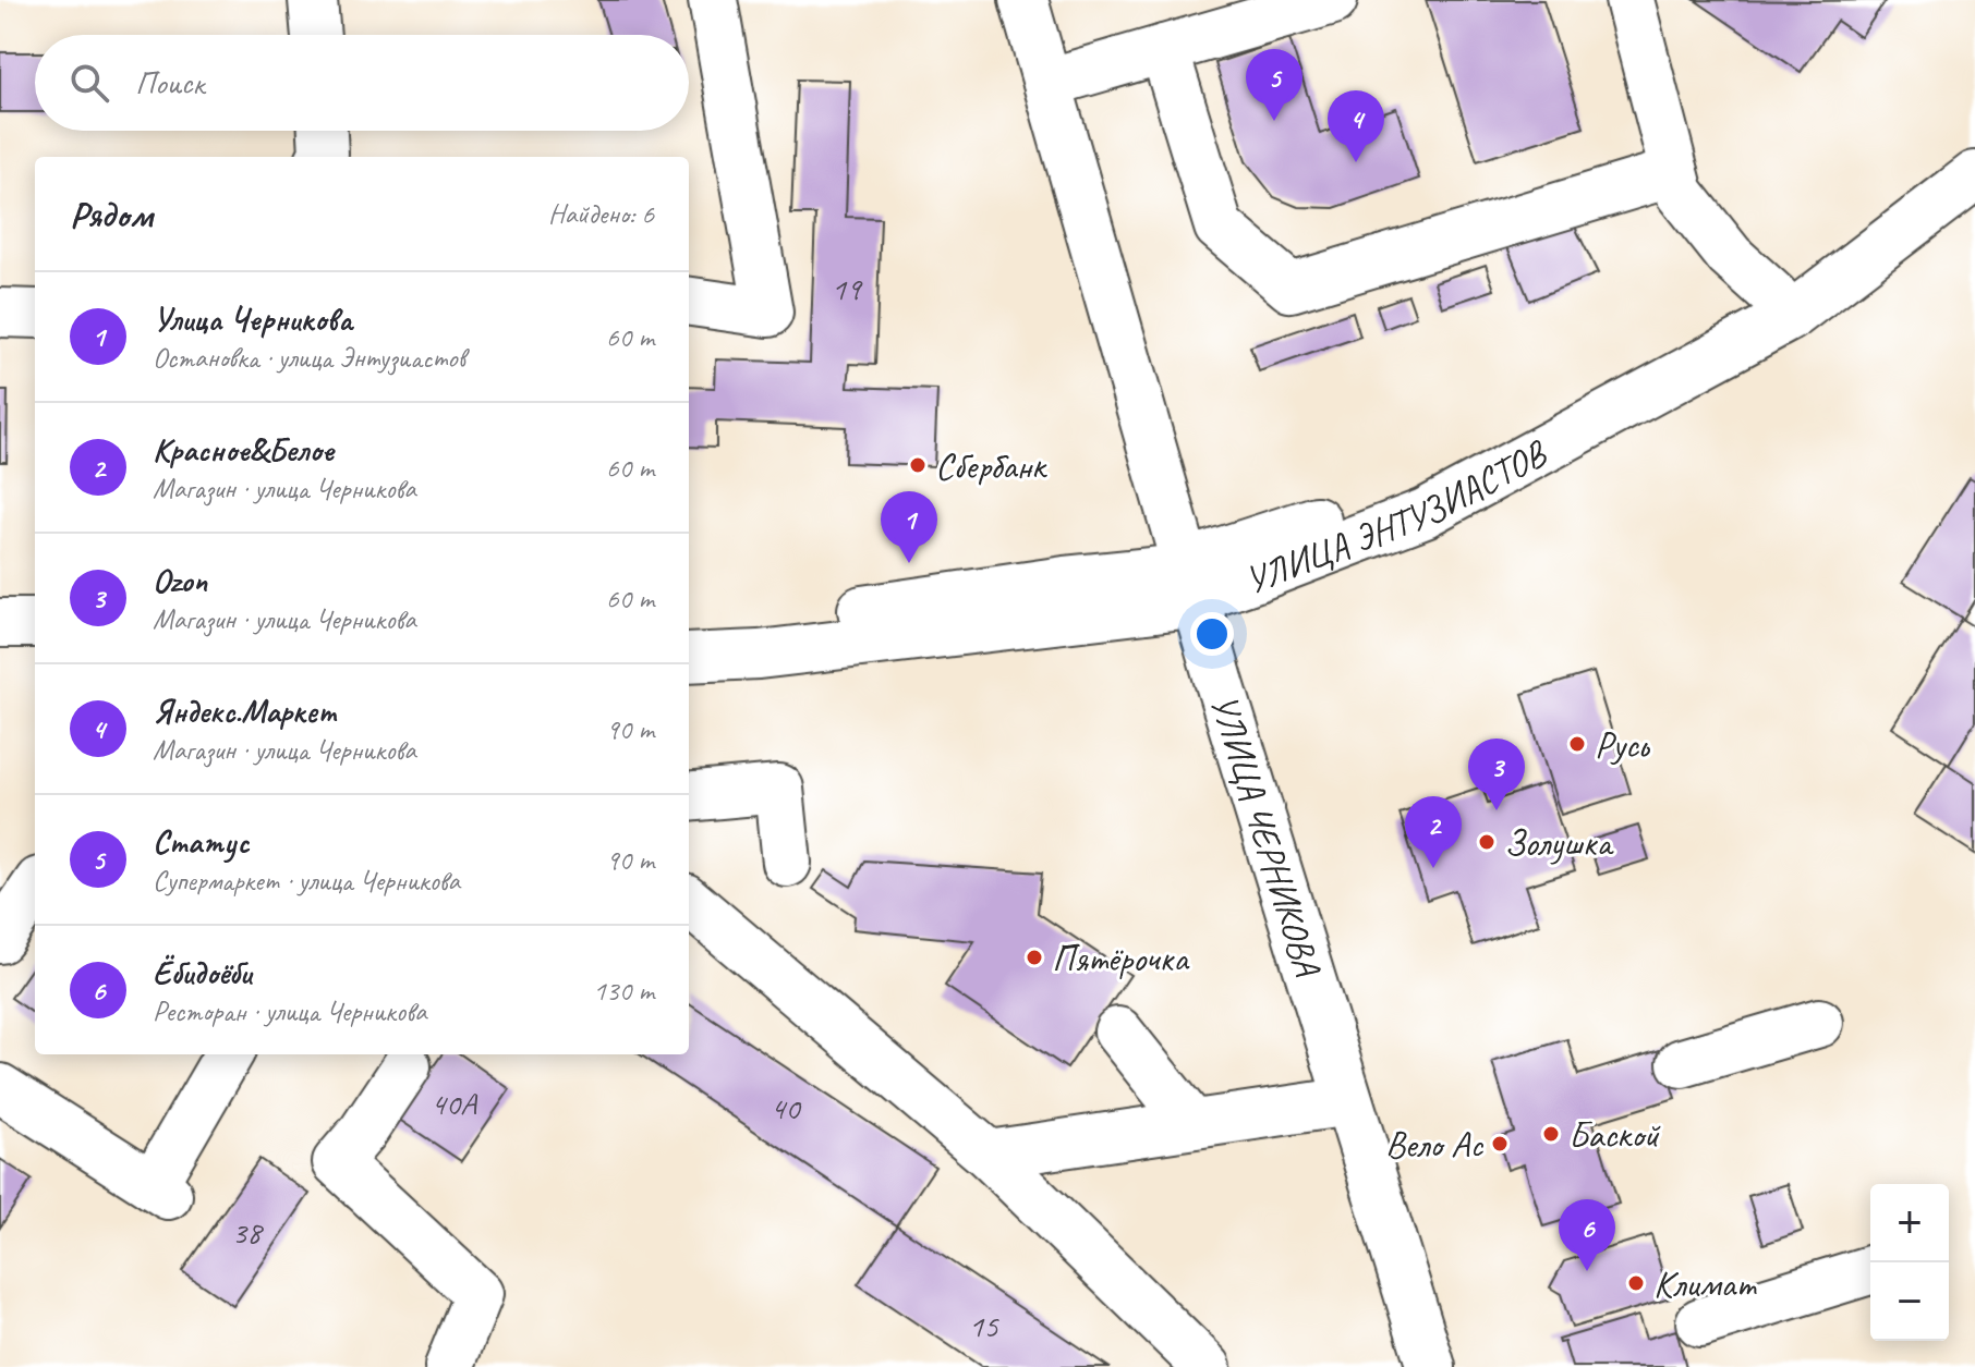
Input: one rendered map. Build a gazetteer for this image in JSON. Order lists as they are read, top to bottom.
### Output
{
  "streets": {
    "street": ["УЛИЦА ЭНТУЗИАСТОВ", "УЛИЦА ЧЕРНИКОВА"]
  },
  "crossings": [
    ["УЛИЦА ЭНТУЗИАСТОВ", "УЛИЦА ЧЕРНИКОВА"]
  ],
  "places": [
    "Сбербанк",
    "Русь",
    "Золушка",
    "Пятёрочка",
    "Баской",
    "Вело Ас",
    "Климат"
  ],
  "house_numbers": [
    "19",
    "40А",
    "40",
    "38",
    "15"
  ],
  "page": {
    "search": "Поиск",
    "pins": [
      "5",
      "4",
      "1",
      "3",
      "2",
      "6"
    ],
    "heading": ["Рядом", "Найдено: 6"],
    "list": [
      {
        "mark": "1",
        "name": "Улица Черникова",
        "note": "Остановка · улица Энтузиастов",
        "value": "60 m"
      },
      {
        "mark": "2",
        "name": "Красное&Белое",
        "note": "Магазин · улица Черникова",
        "value": "60 m"
      },
      {
        "mark": "3",
        "name": "Ozon",
        "note": "Магазин · улица Черникова",
        "value": "60 m"
      },
      {
        "mark": "4",
        "name": "Яндекс.Маркет",
        "note": "Магазин · улица Черникова",
        "value": "90 m"
      },
      {
        "mark": "5",
        "name": "Статус",
        "note": "Супермаркет · улица Черникова",
        "value": "90 m"
      },
      {
        "mark": "6",
        "name": "Ёбидоёби",
        "note": "Ресторан · улица Черникова",
        "value": "130 m"
      }
    ],
    "map_buttons": ["+", "−"]
  }
}
